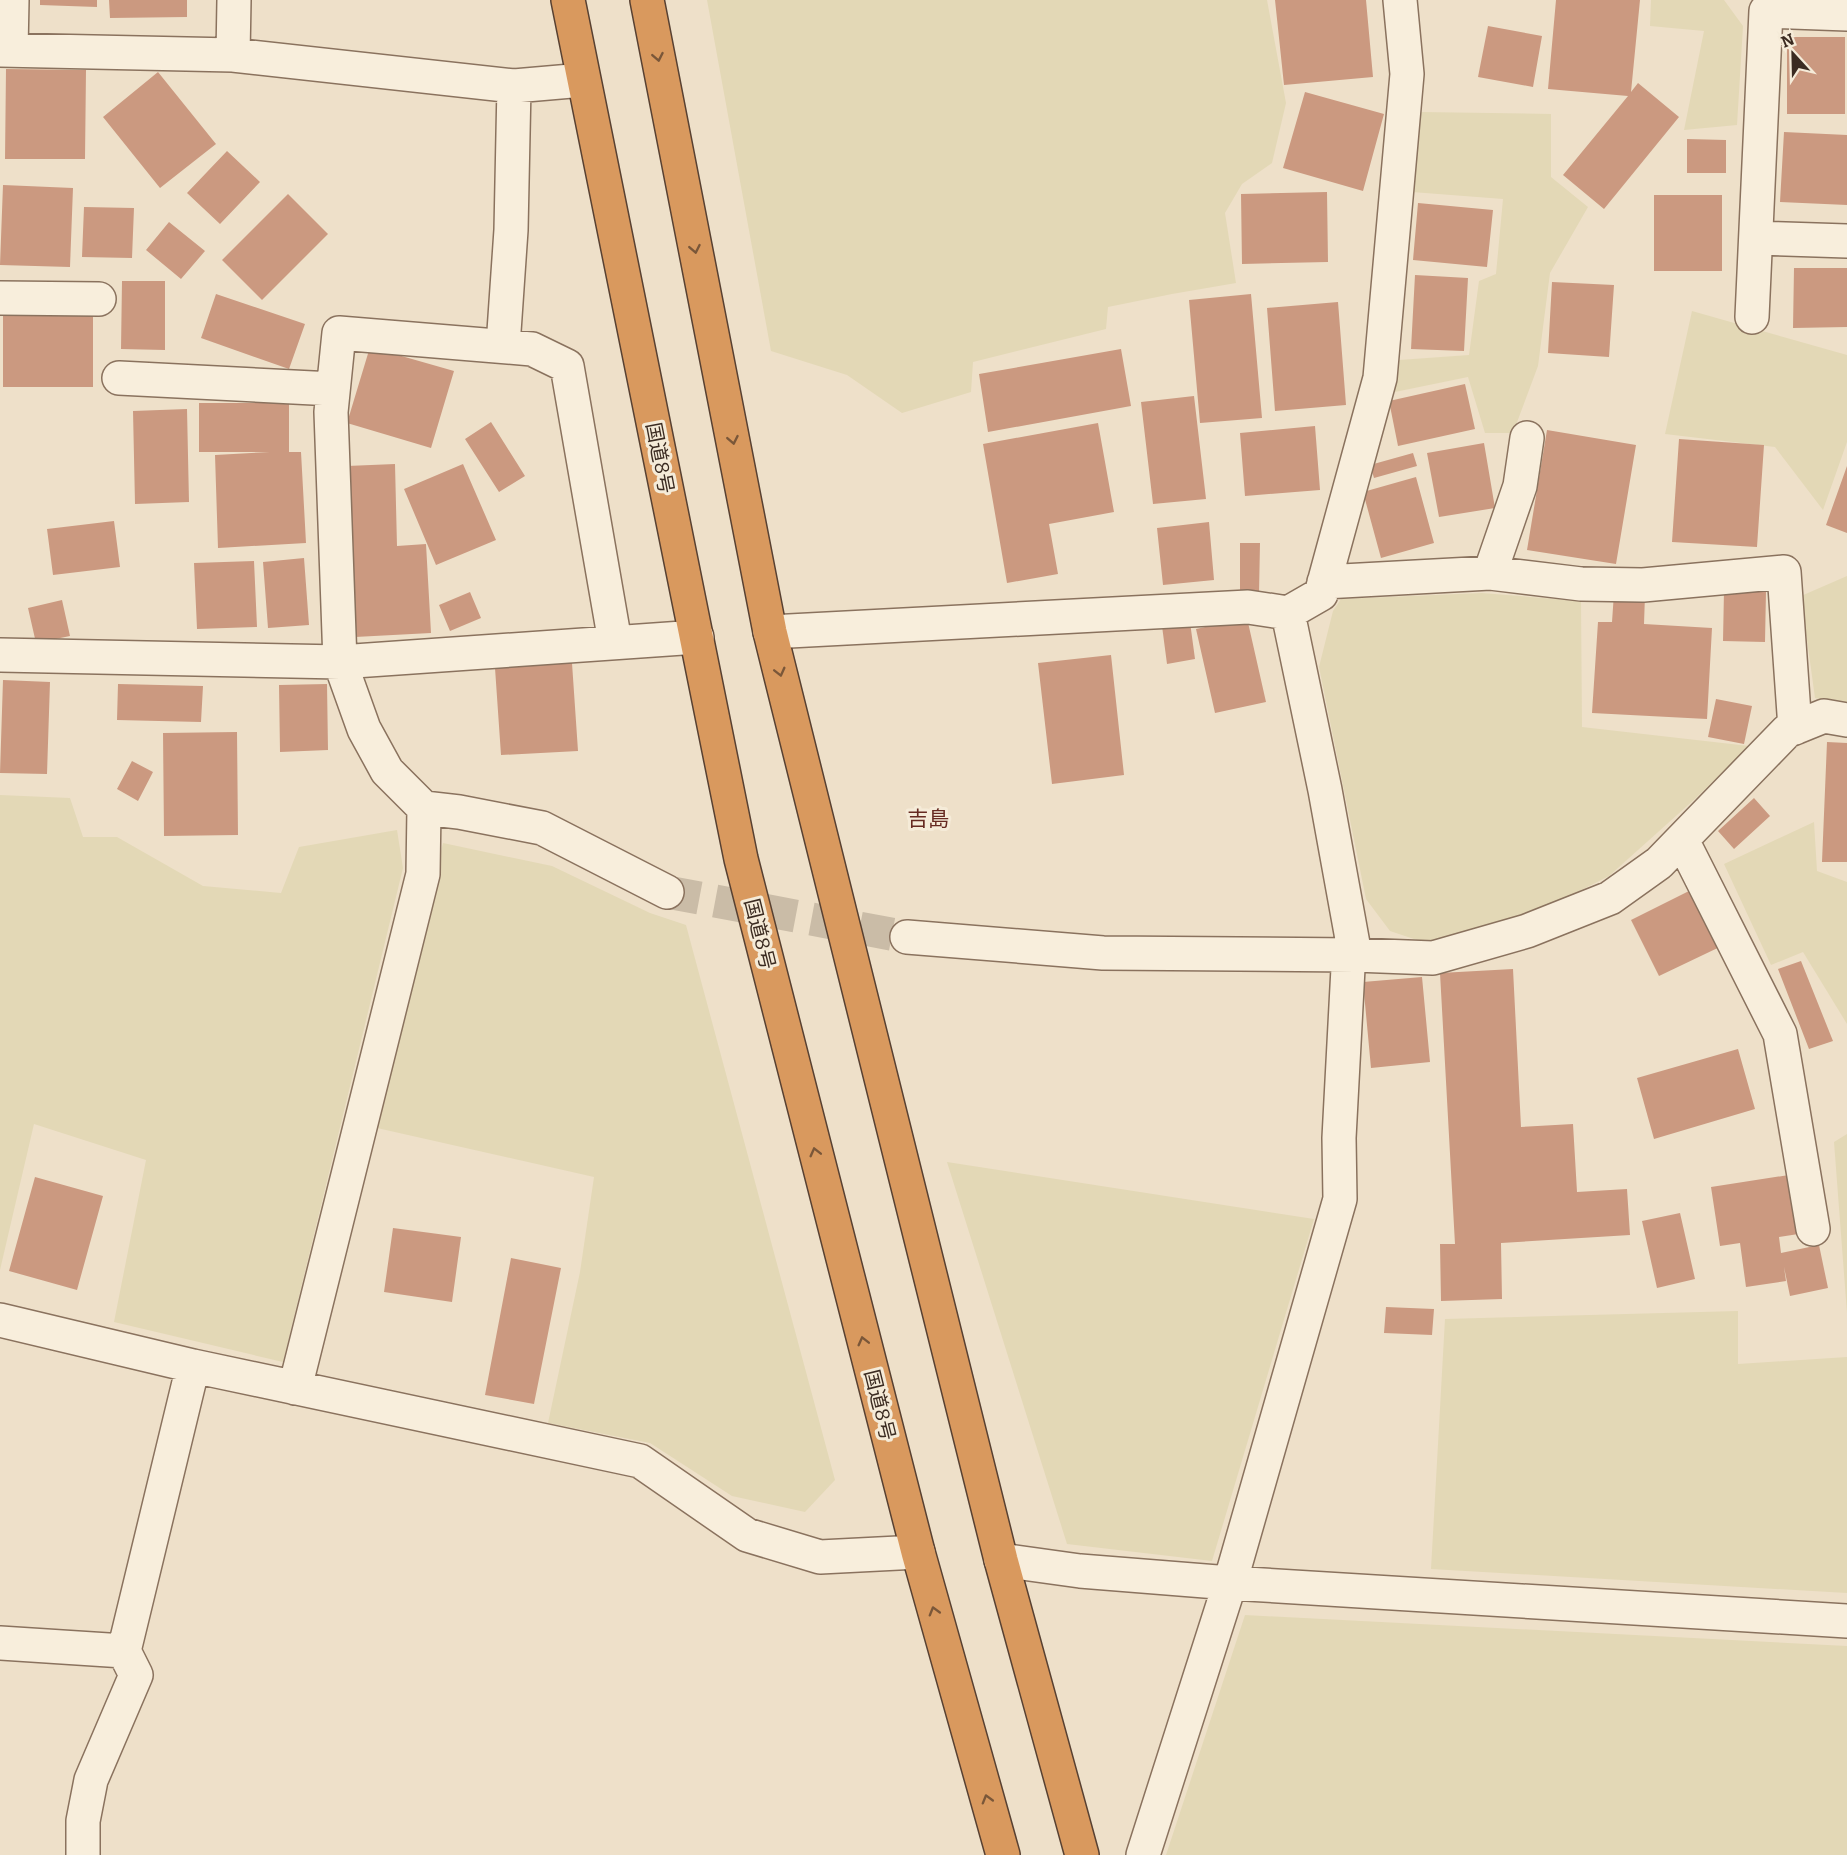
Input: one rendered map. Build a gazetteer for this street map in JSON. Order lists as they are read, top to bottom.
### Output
{
  "streets": {
    "highway": ["国道8号"]
  },
  "districts": ["吉島"],
  "north": "top"
}
